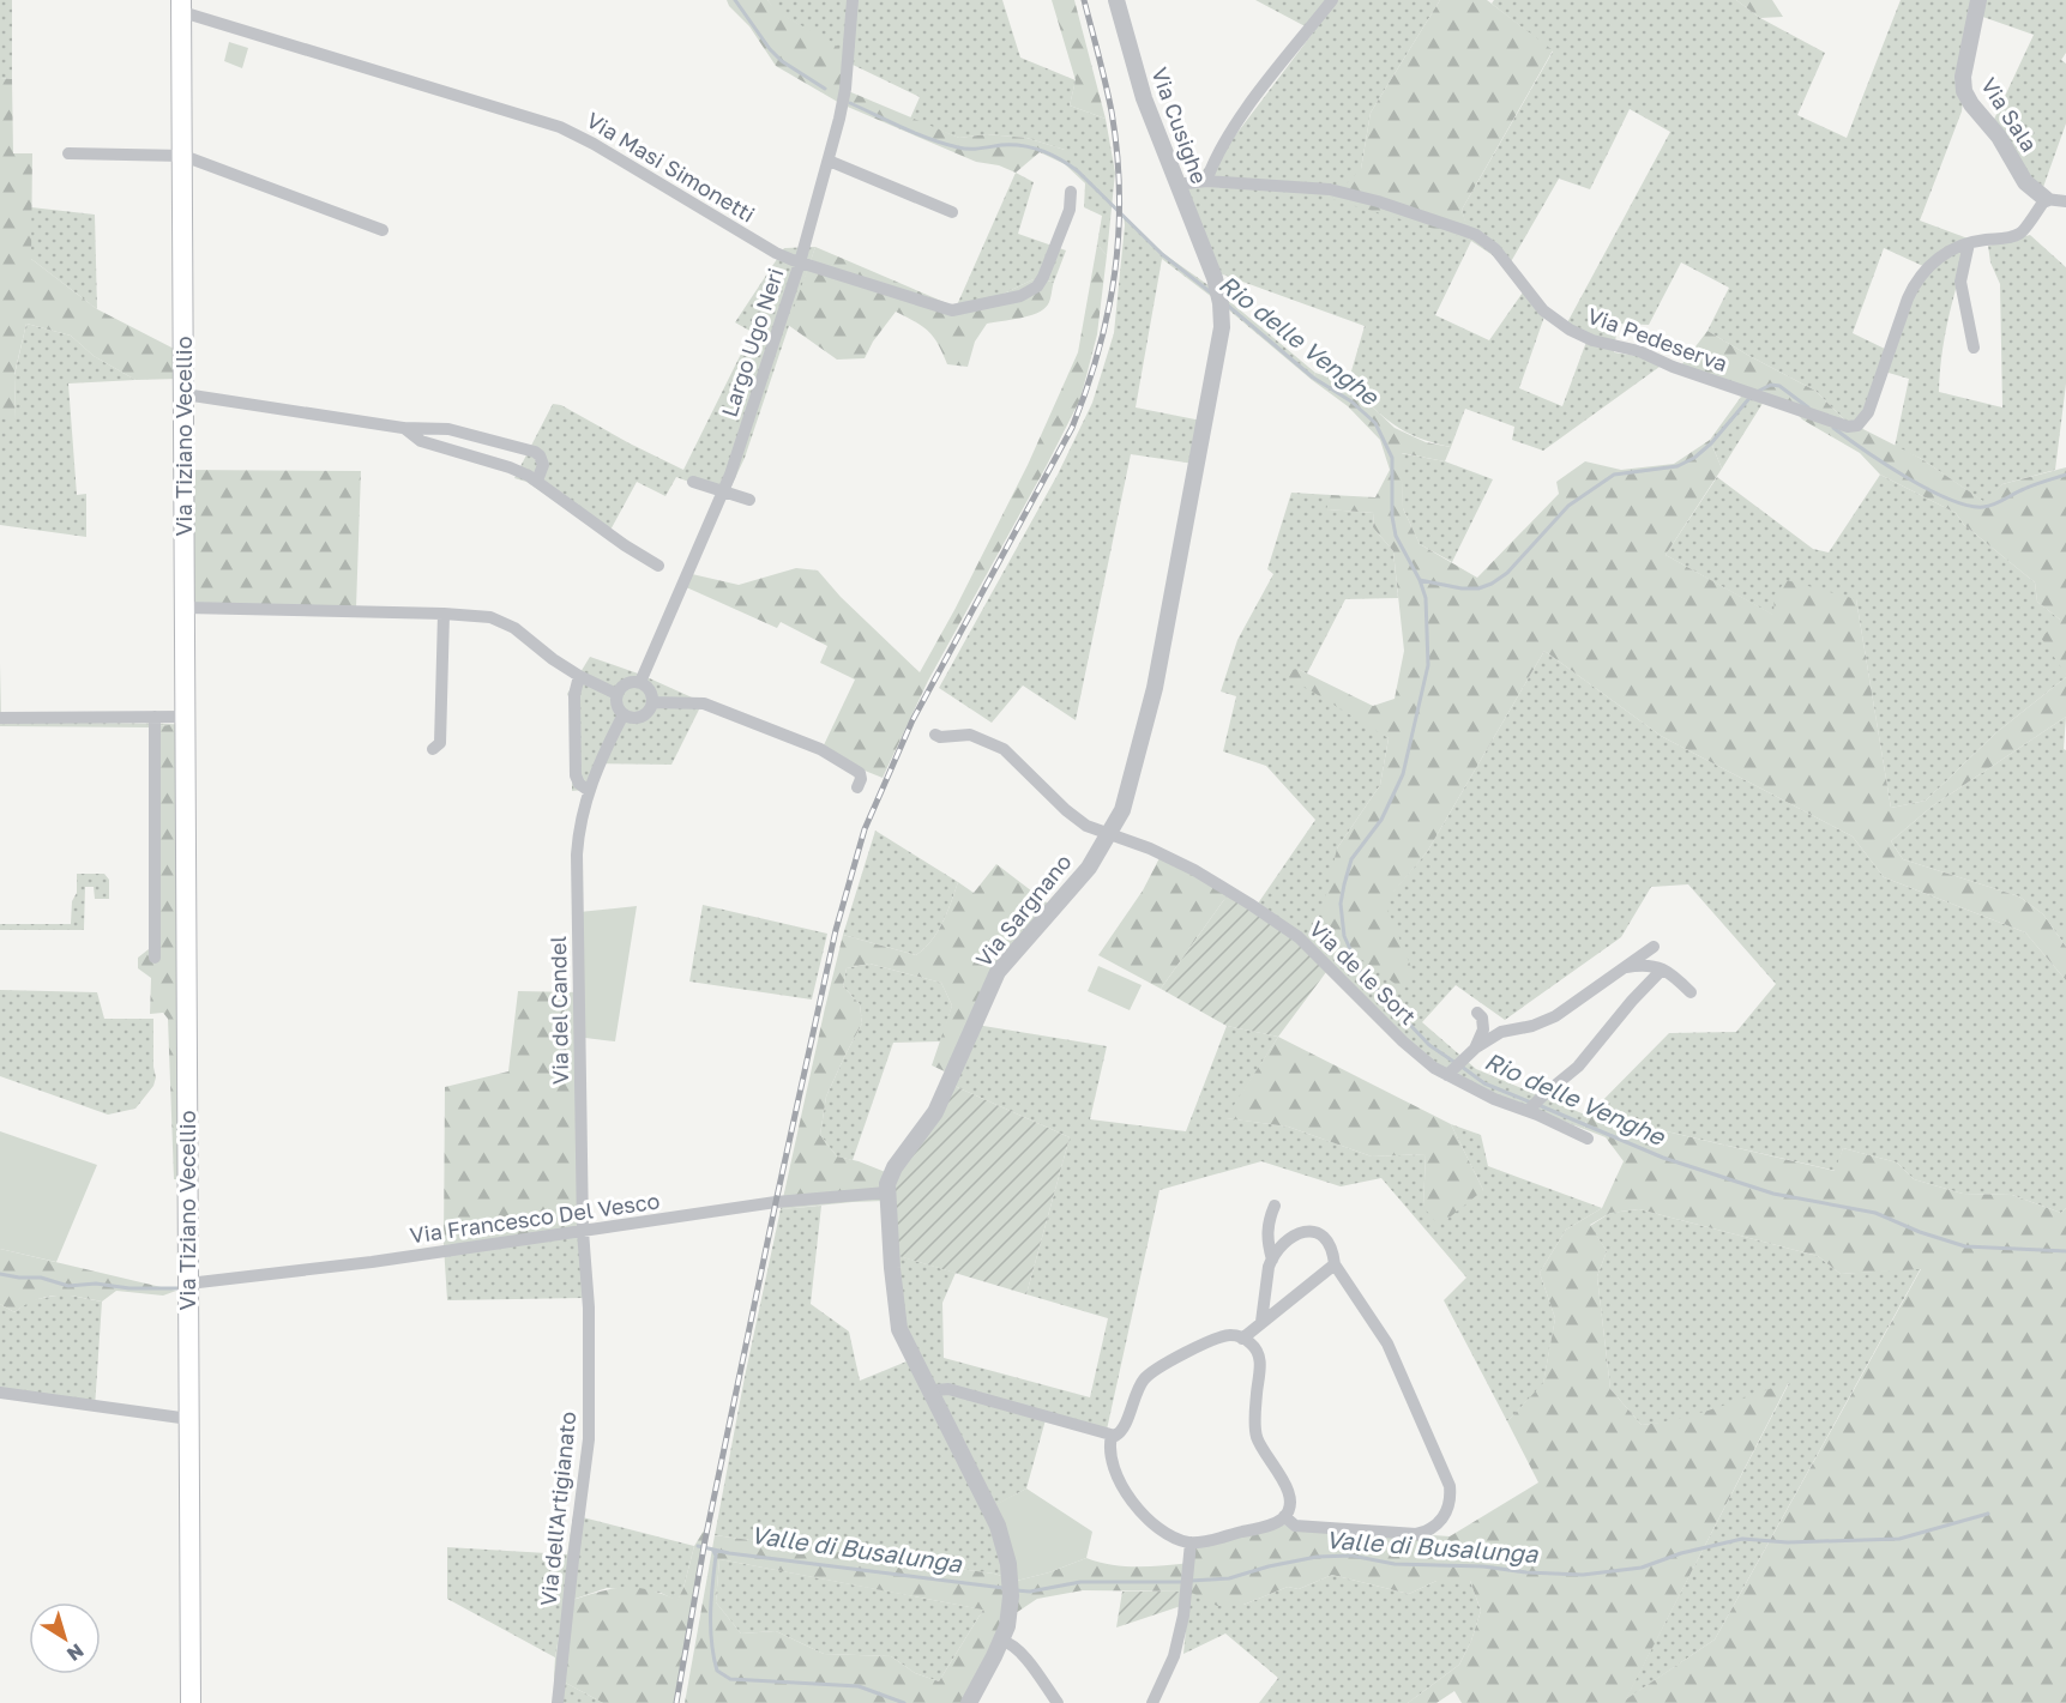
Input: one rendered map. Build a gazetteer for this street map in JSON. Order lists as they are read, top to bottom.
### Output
{
  "streets": {
    "main road": ["Via Tiziano Vecellio"],
    "street": [
      "Via Sala",
      "Via Cusighe",
      "Via Masi Simonetti",
      "Via Pedeserva",
      "Largo Ugo Neri",
      "Via Sargnano",
      "Via de le Sort",
      "Via del Candel",
      "Via Francesco Del Vesco",
      "Via dell'Artigianato"
    ]
  },
  "crossings": [
    ["Via Sala", "Via Pedeserva"],
    ["Via Cusighe", "Via Pedeserva"],
    ["Via Cusighe", "Via Sargnano"],
    ["Via Masi Simonetti", "Largo Ugo Neri"],
    ["Via Masi Simonetti", "Via Tiziano Vecellio"],
    ["Largo Ugo Neri", "Via del Candel"],
    ["Via Tiziano Vecellio", "Via Francesco Del Vesco"],
    ["Via Sargnano", "Via de le Sort"],
    ["Via Sargnano", "Via Francesco Del Vesco"],
    ["Via del Candel", "Via Francesco Del Vesco"],
    ["Via del Candel", "Via dell'Artigianato"],
    ["Via Francesco Del Vesco", "Via dell'Artigianato"]
  ],
  "water": ["Rio delle Venghe", "Valle di Busalunga"],
  "north": "bottom right"
}
